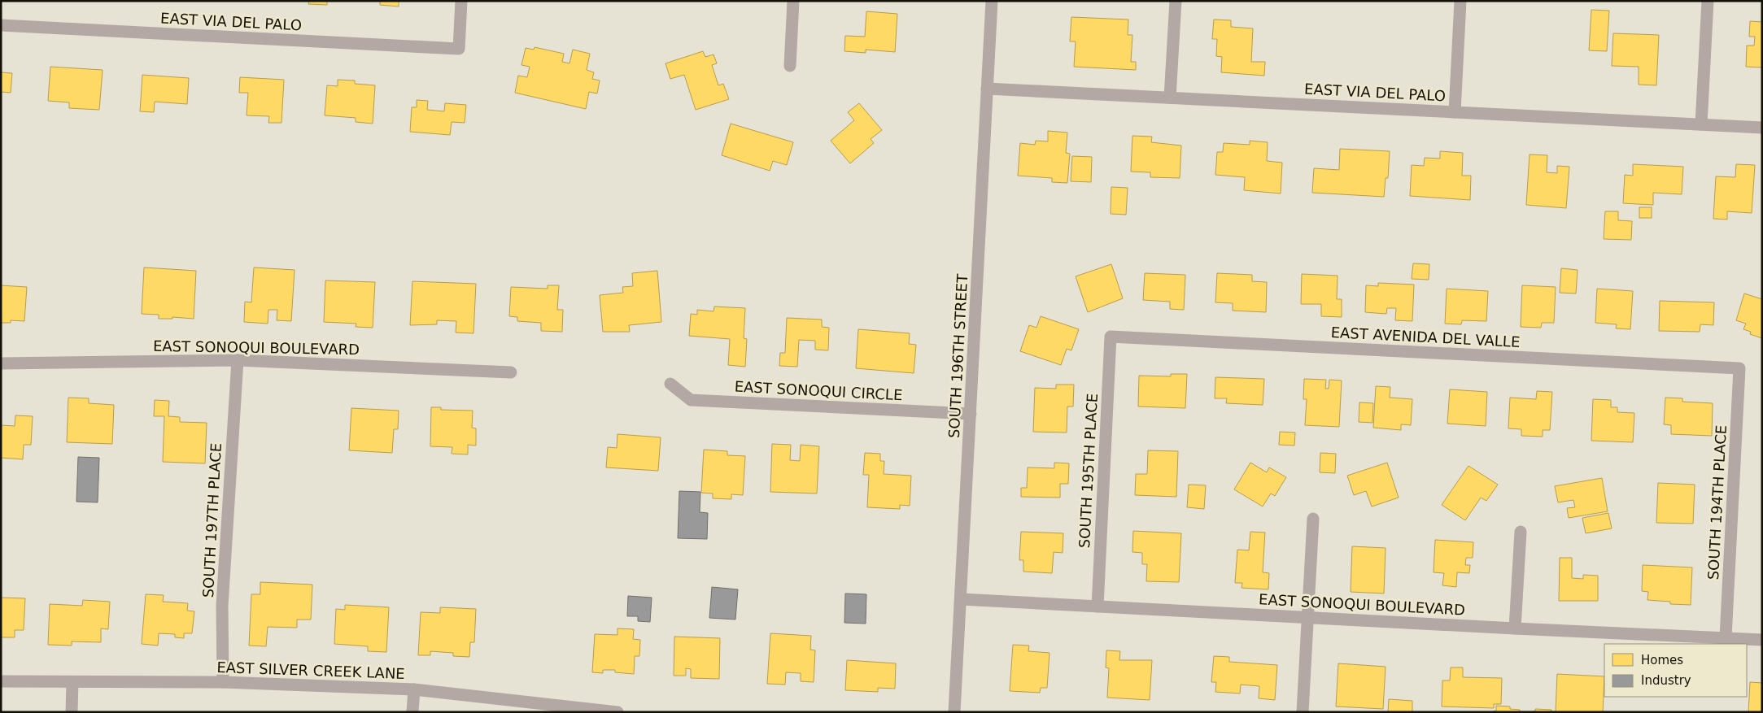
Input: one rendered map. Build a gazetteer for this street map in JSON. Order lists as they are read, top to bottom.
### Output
{
  "streets": {
    "street": [
      "EAST VIA DEL PALO",
      "EAST AVENIDA DEL VALLE",
      "EAST SONOQUI BOULEVARD",
      "SOUTH 196TH STREET",
      "EAST SONOQUI CIRCLE",
      "SOUTH 195TH PLACE",
      "SOUTH 194TH PLACE",
      "SOUTH 197TH PLACE",
      "EAST SILVER CREEK LANE"
    ]
  },
  "crossings": [
    ["EAST VIA DEL PALO", "SOUTH 196TH STREET"],
    ["EAST AVENIDA DEL VALLE", "SOUTH 195TH PLACE"],
    ["EAST AVENIDA DEL VALLE", "SOUTH 194TH PLACE"],
    ["EAST SONOQUI BOULEVARD", "SOUTH 196TH STREET"],
    ["EAST SONOQUI BOULEVARD", "SOUTH 195TH PLACE"],
    ["EAST SONOQUI BOULEVARD", "SOUTH 194TH PLACE"],
    ["EAST SONOQUI BOULEVARD", "SOUTH 197TH PLACE"],
    ["SOUTH 196TH STREET", "EAST SONOQUI CIRCLE"],
    ["SOUTH 197TH PLACE", "EAST SILVER CREEK LANE"]
  ],
  "legend": ["Homes", "Industry"]
}
